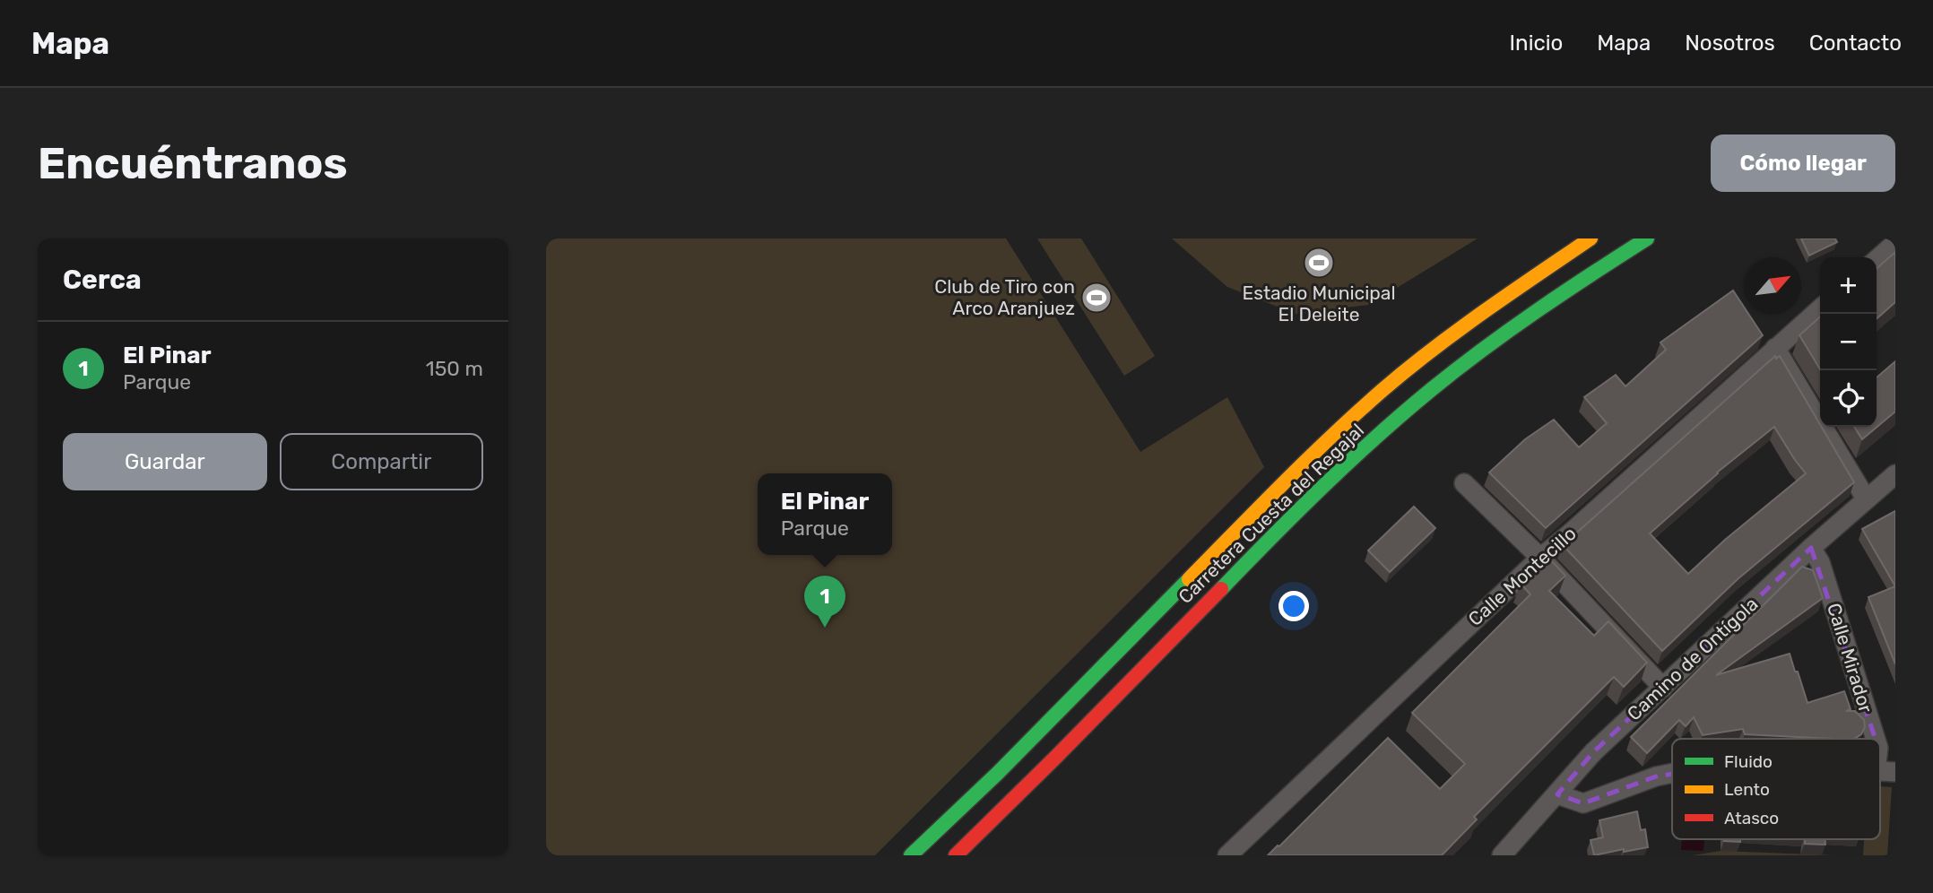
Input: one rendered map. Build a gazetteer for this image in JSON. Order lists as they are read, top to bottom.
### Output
{
  "streets": {
    "main road": ["Carretera Cuesta del Regajal"],
    "street": ["Calle Montecillo", "Calle Mirador", "Camino de Ontígola"]
  },
  "crossings": [
    ["Calle Mirador", "Camino de Ontígola"]
  ],
  "places": {
    "sports": ["Estadio Municipal El Deleite", "Club de Tiro con Arco Aranjuez"]
  },
  "legend": ["Fluido", "Lento", "Atasco"],
  "north": "top right",
  "page": {
    "header": "Mapa",
    "nav": [
      "Inicio",
      "Mapa",
      "Nosotros",
      "Contacto"
    ],
    "buttons": [
      "Cómo llegar",
      ["Guardar", "Compartir"]
    ],
    "title": "Encuéntranos",
    "heading": "Cerca",
    "map_buttons": ["+", "−"],
    "list": [
      {
        "mark": "1",
        "name": "El Pinar",
        "note": "Parque",
        "value": "150 m"
      }
    ],
    "popup": ["El Pinar", "Parque"],
    "pins": "1"
  }
}
